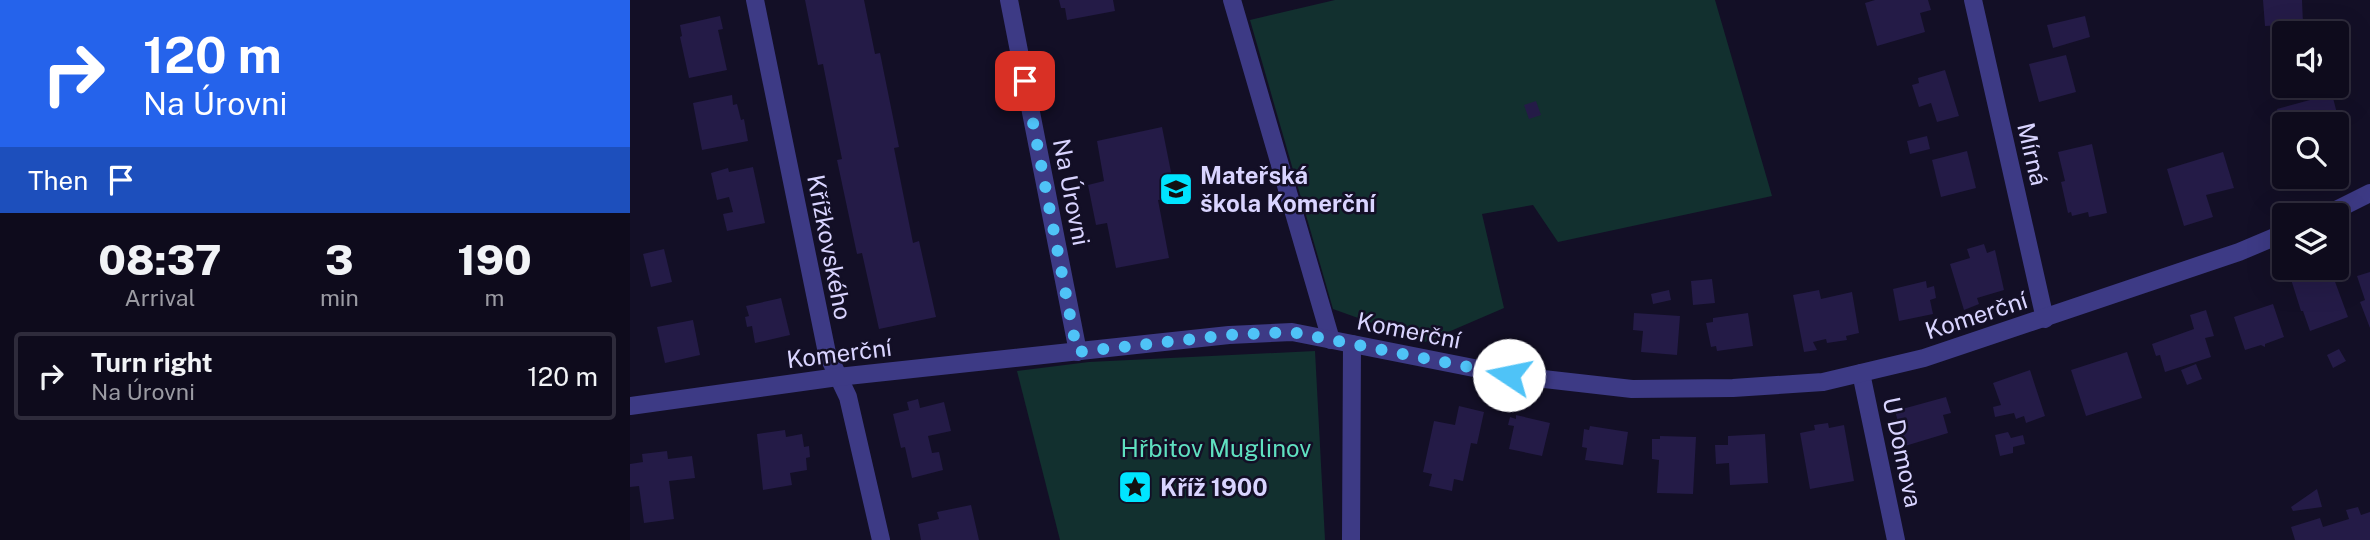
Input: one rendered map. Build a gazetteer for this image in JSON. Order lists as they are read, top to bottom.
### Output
{
  "streets": {
    "street": [
      "Mírná",
      "Na Úrovni",
      "Křížkovského",
      "Komerční",
      "U Domova"
    ]
  },
  "crossings": [
    ["Mírná", "Komerční"],
    ["Na Úrovni", "Komerční"],
    ["Křížkovského", "Komerční"],
    ["Komerční", "U Domova"]
  ],
  "parks": ["Hřbitov Muglinov"],
  "places": {
    "school or university": ["Mateřská škola Komerční"],
    "place": ["Kříž 1900"]
  },
  "page": {
    "turn": ["120 m", "Na Úrovni"],
    "then": "Then",
    "eta": [
      "08:37",
      "Arrival",
      "3",
      "min",
      "190",
      "m"
    ],
    "list": [
      {
        "name": "Turn right",
        "note": "Na Úrovni",
        "value": "120 m"
      }
    ]
  }
}
